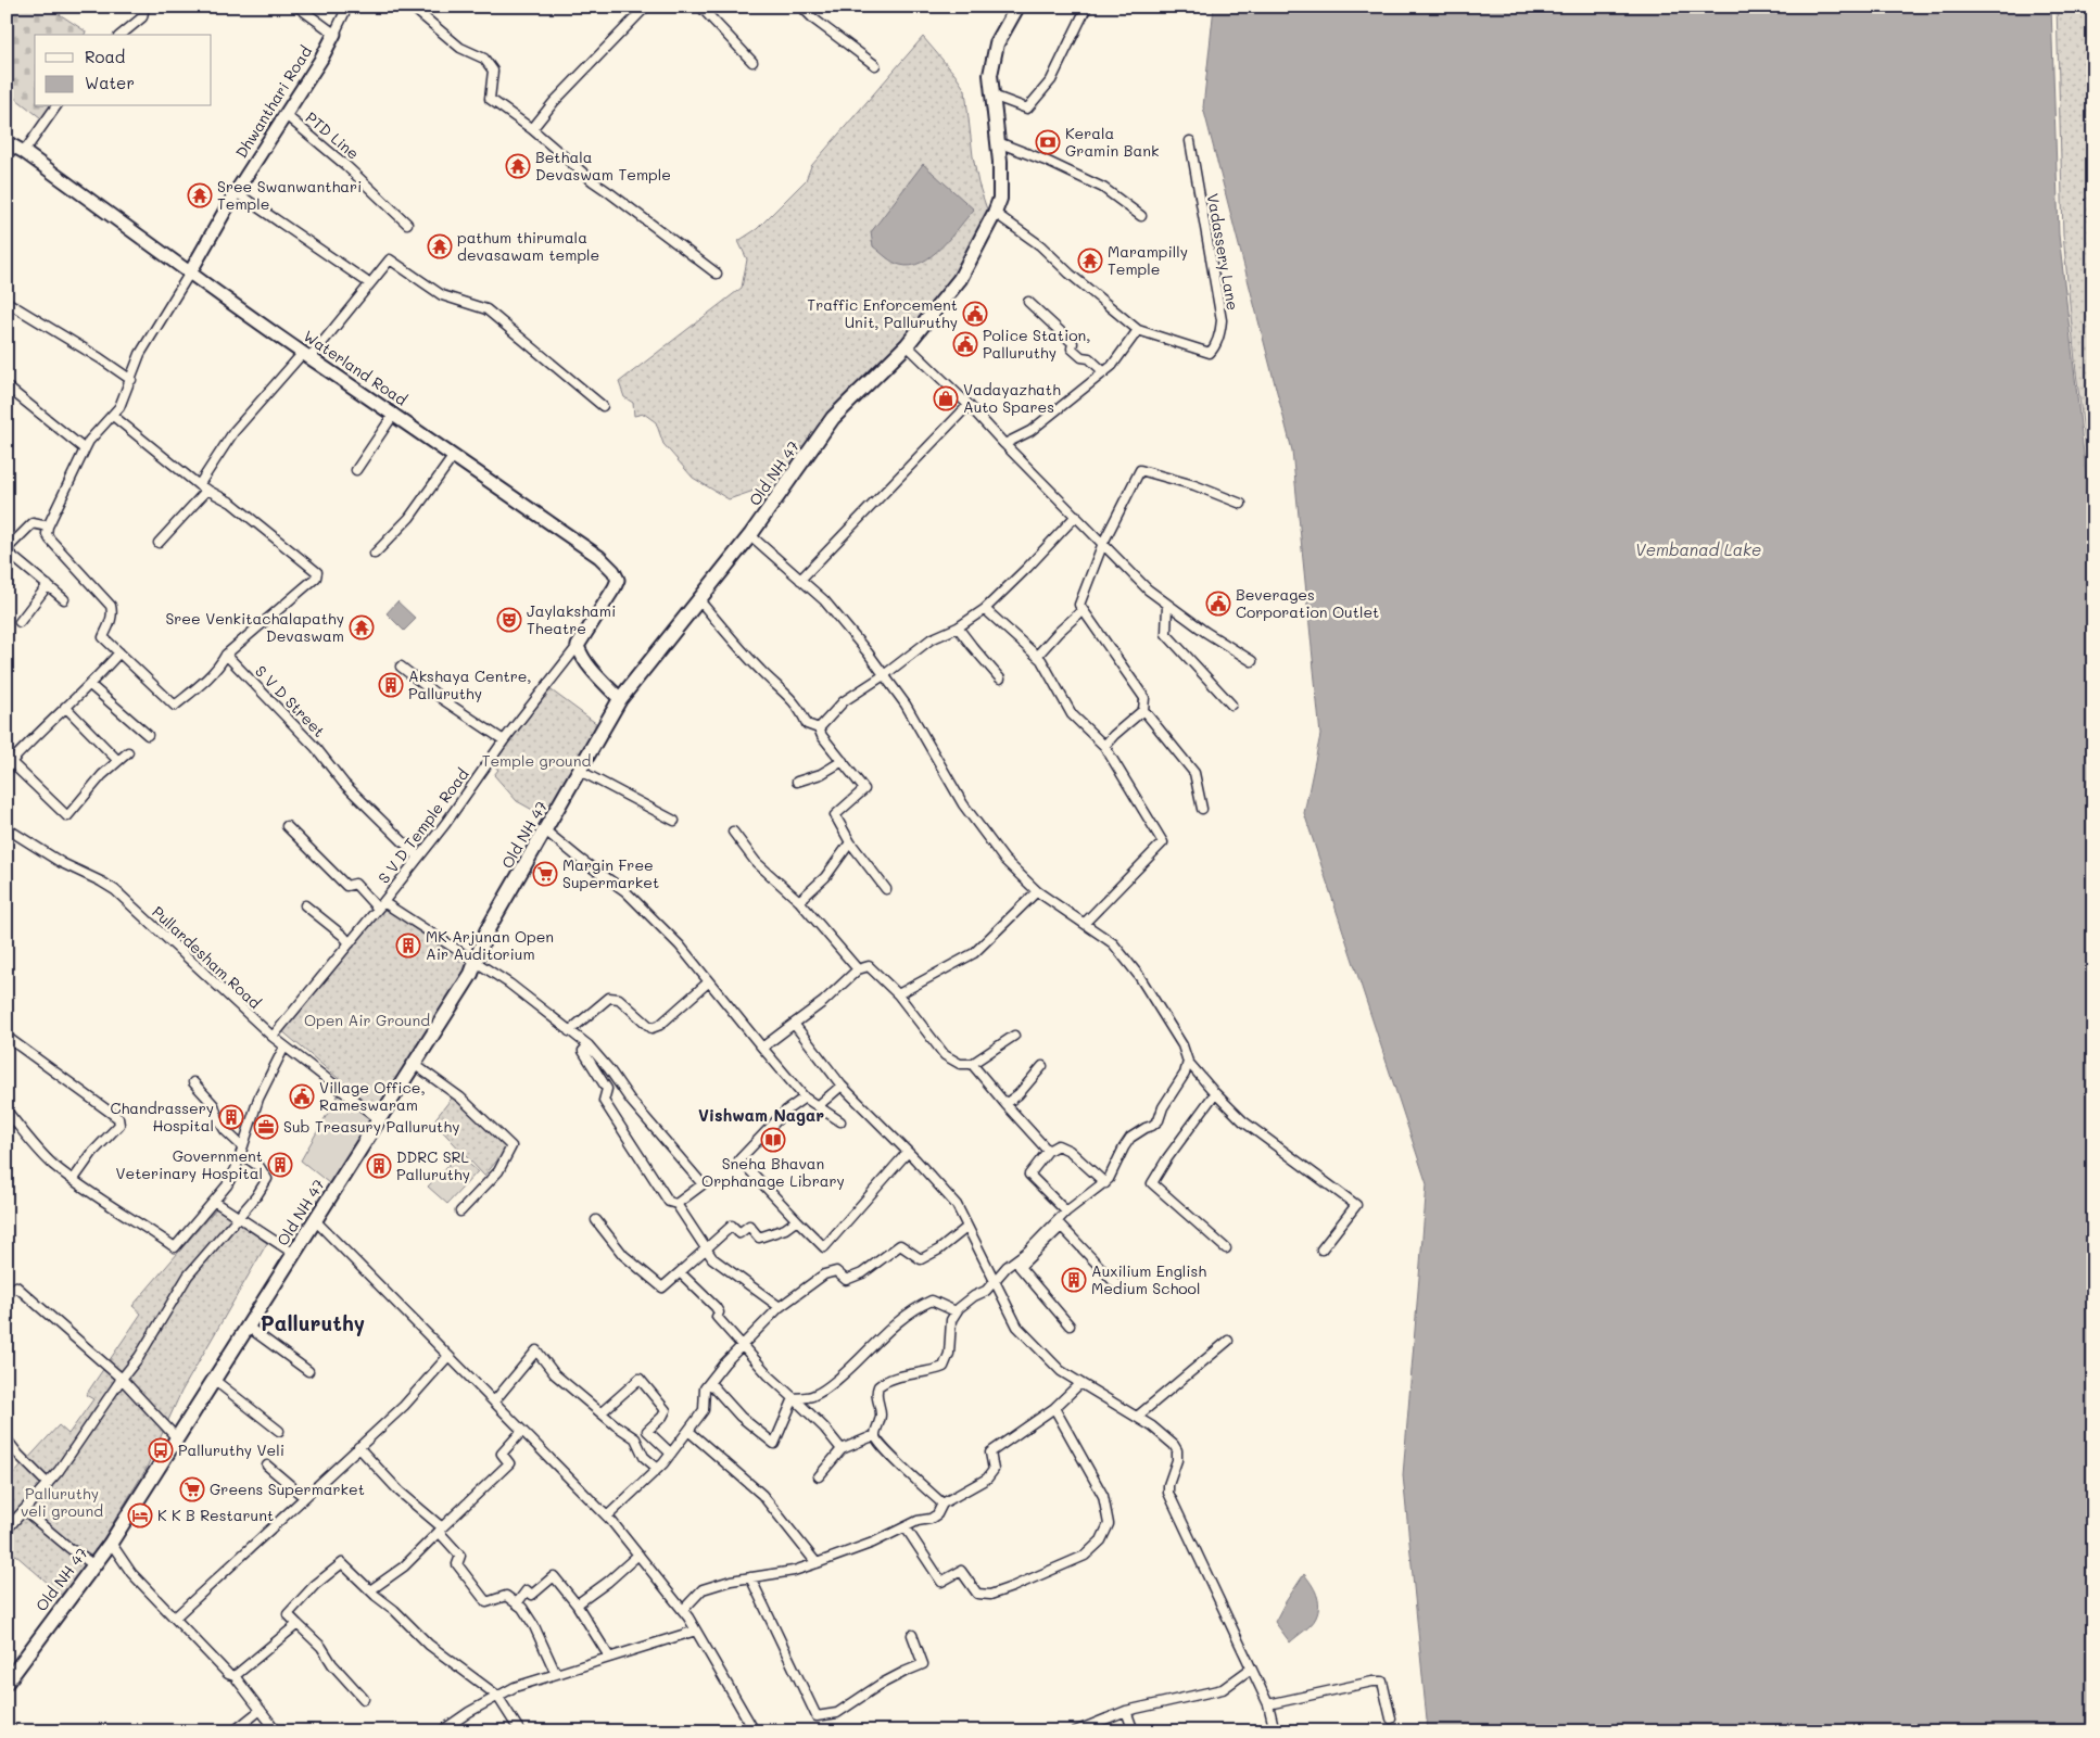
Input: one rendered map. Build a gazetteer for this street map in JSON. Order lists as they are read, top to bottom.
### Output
{
  "streets": {
    "main road": ["Dhwanthari Road", "Waterland Road", "Old NH 47"],
    "street": [
      "PTD Line",
      "Vadassery Lane",
      "S V D Street",
      "S V D Temple Road",
      "Pullardesham Road"
    ]
  },
  "crossings": [
    ["Dhwanthari Road", "PTD Line"],
    ["Dhwanthari Road", "Waterland Road"],
    ["Waterland Road", "S V D Temple Road"],
    ["Old NH 47", "Pullardesham Road"],
    ["S V D Street", "S V D Temple Road"],
    ["S V D Temple Road", "Pullardesham Road"]
  ],
  "districts": ["Vishwam Nagar", "Palluruthy"],
  "water": ["Vembanad Lake"],
  "parks": ["Temple ground", "Open Air Ground", "Palluruthy veli ground"],
  "places": {
    "bank": ["Kerala Gramin Bank"],
    "temple": [
      "Bethala Devaswam Temple",
      "Sree Swanwanthari Temple",
      "pathum thirumala devasawam temple",
      "Marampilly Temple",
      "Sree Venkitachalapathy Devaswam"
    ],
    "public building": [
      "Traffic Enforcement Unit, Palluruthy",
      "Police Station, Palluruthy",
      "Beverages Corporation Outlet",
      "Village Office, Rameswaram"
    ],
    "shop": ["Vadayazhath Auto Spares"],
    "theatre": ["Jaylakshami Theatre"],
    "building": [
      "Akshaya Centre, Palluruthy",
      "MK Arjunan Open Air Auditorium",
      "Chandrassery Hospital",
      "Government Veterinary Hospital",
      "DDRC SRL Palluruthy",
      "Auxilium English Medium School"
    ],
    "supermarket": ["Margin Free Supermarket", "Greens Supermarket"],
    "office": ["Sub Treasury Palluruthy"],
    "library": ["Sneha Bhavan Orphanage Library"],
    "bus stop": ["Palluruthy Veli"],
    "hotel": ["K K B Restarunt"]
  },
  "legend": ["Road", "Water"]
}
